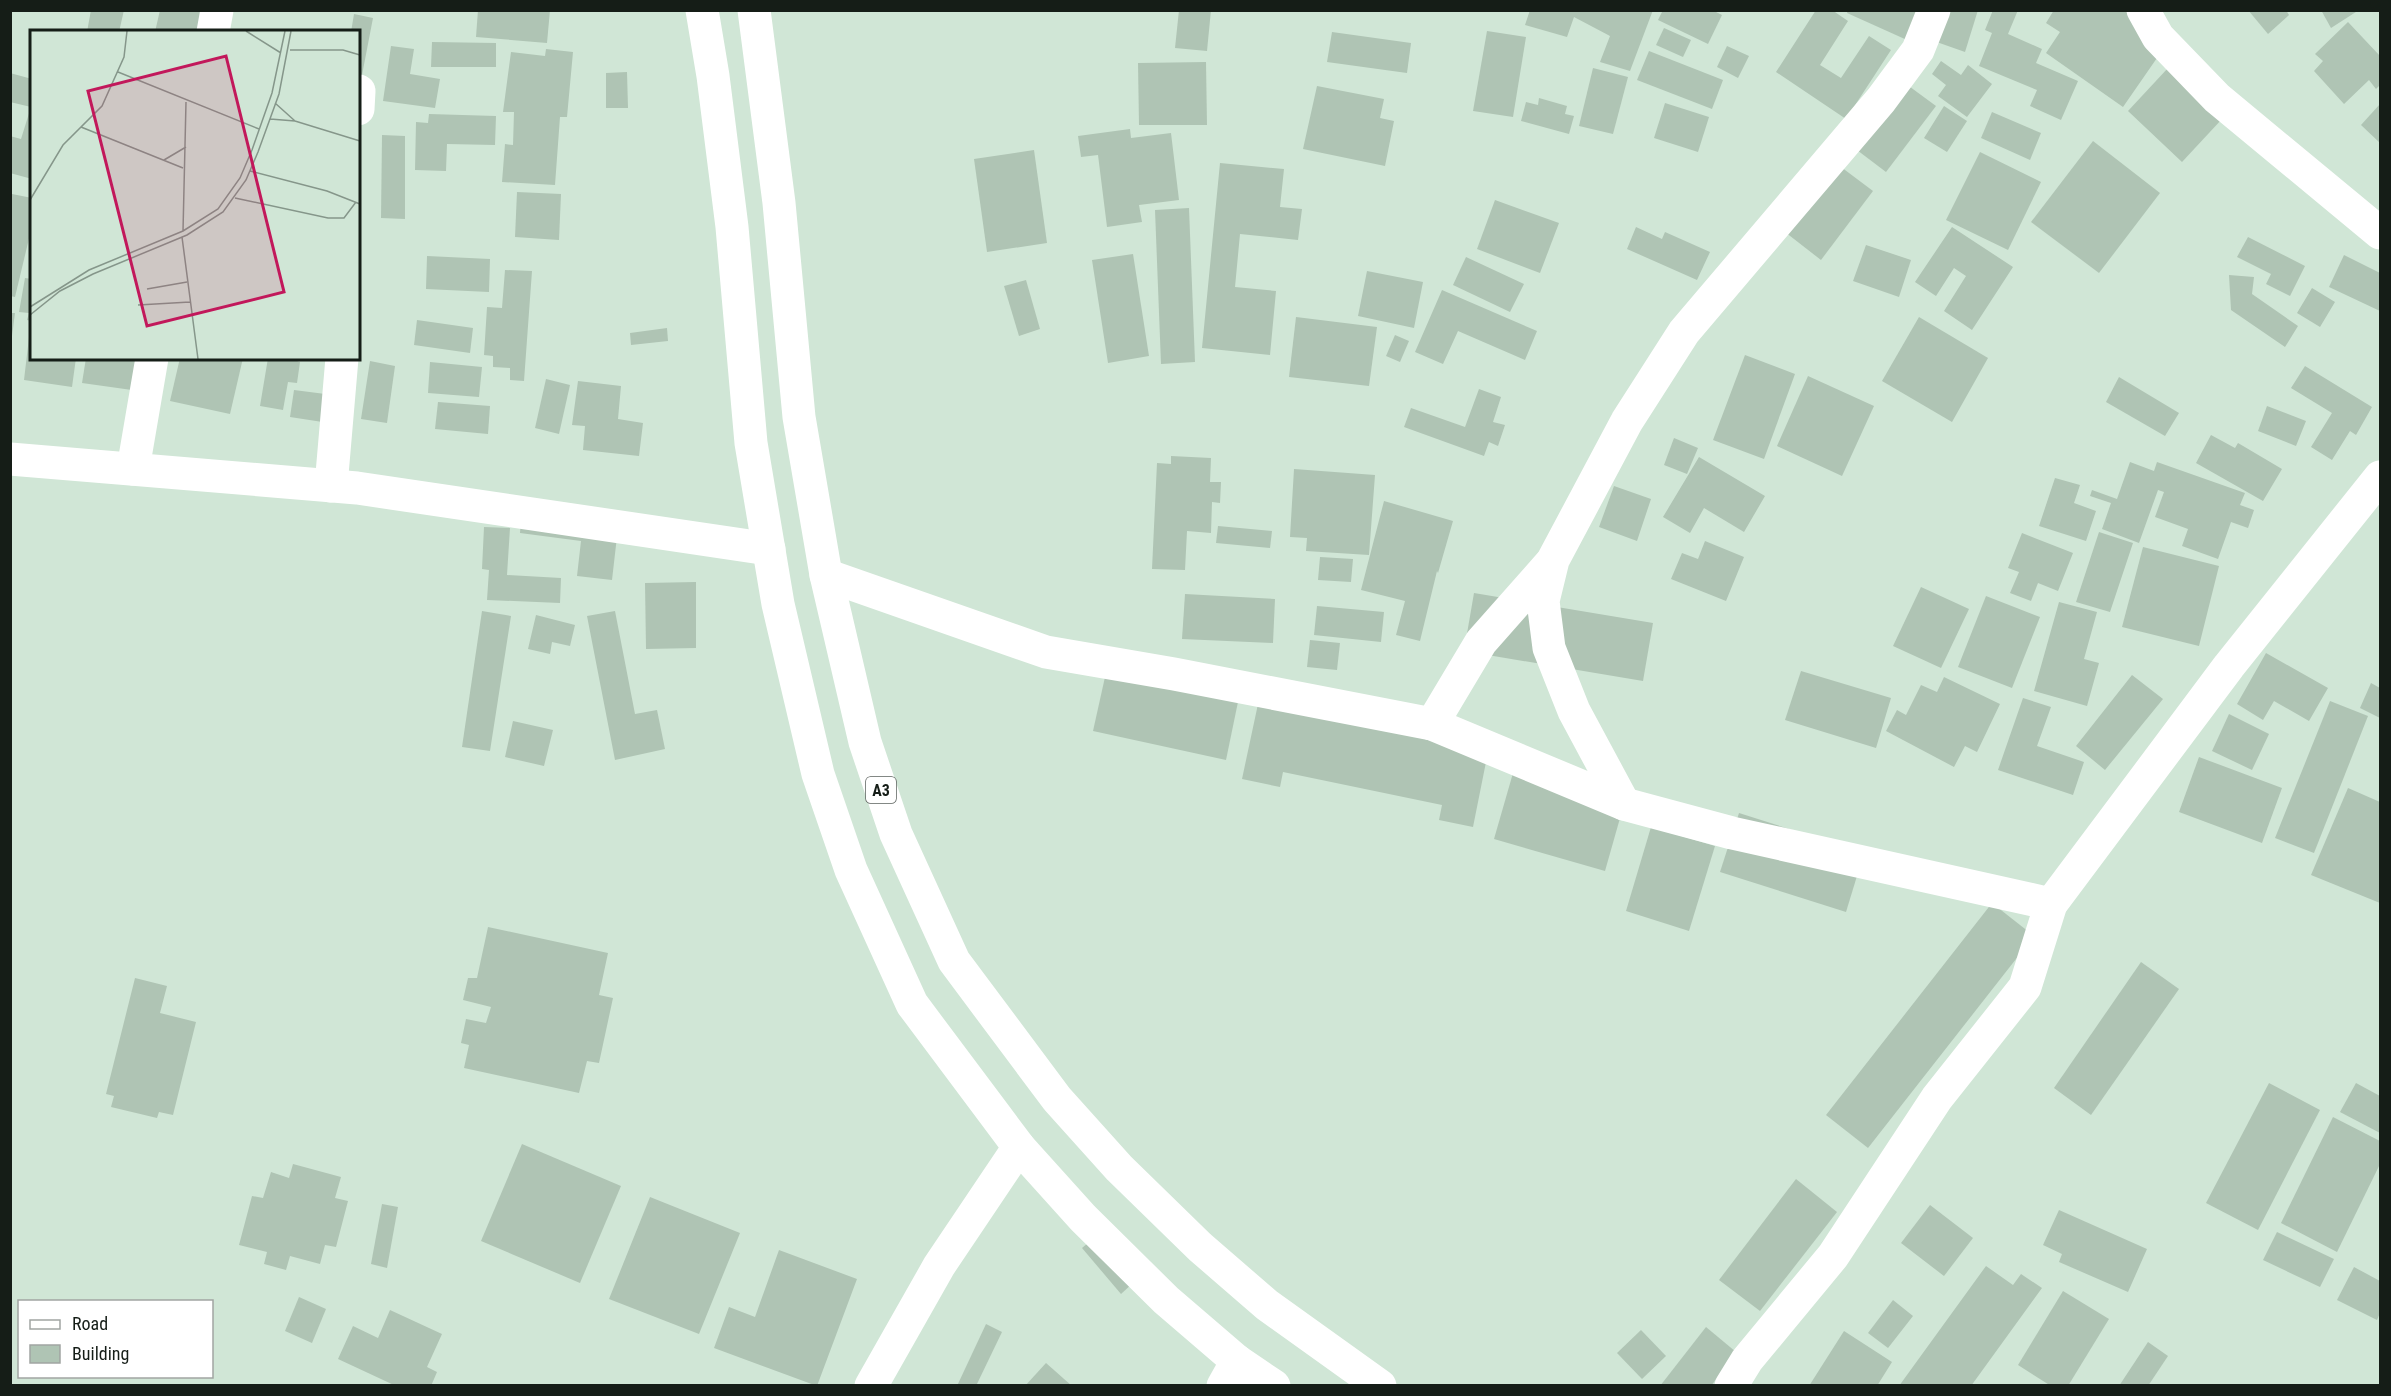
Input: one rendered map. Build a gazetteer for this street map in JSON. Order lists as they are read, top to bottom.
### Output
{
  "streets": {
    "main road": ["A3"]
  },
  "legend": ["Road", "Building"]
}
